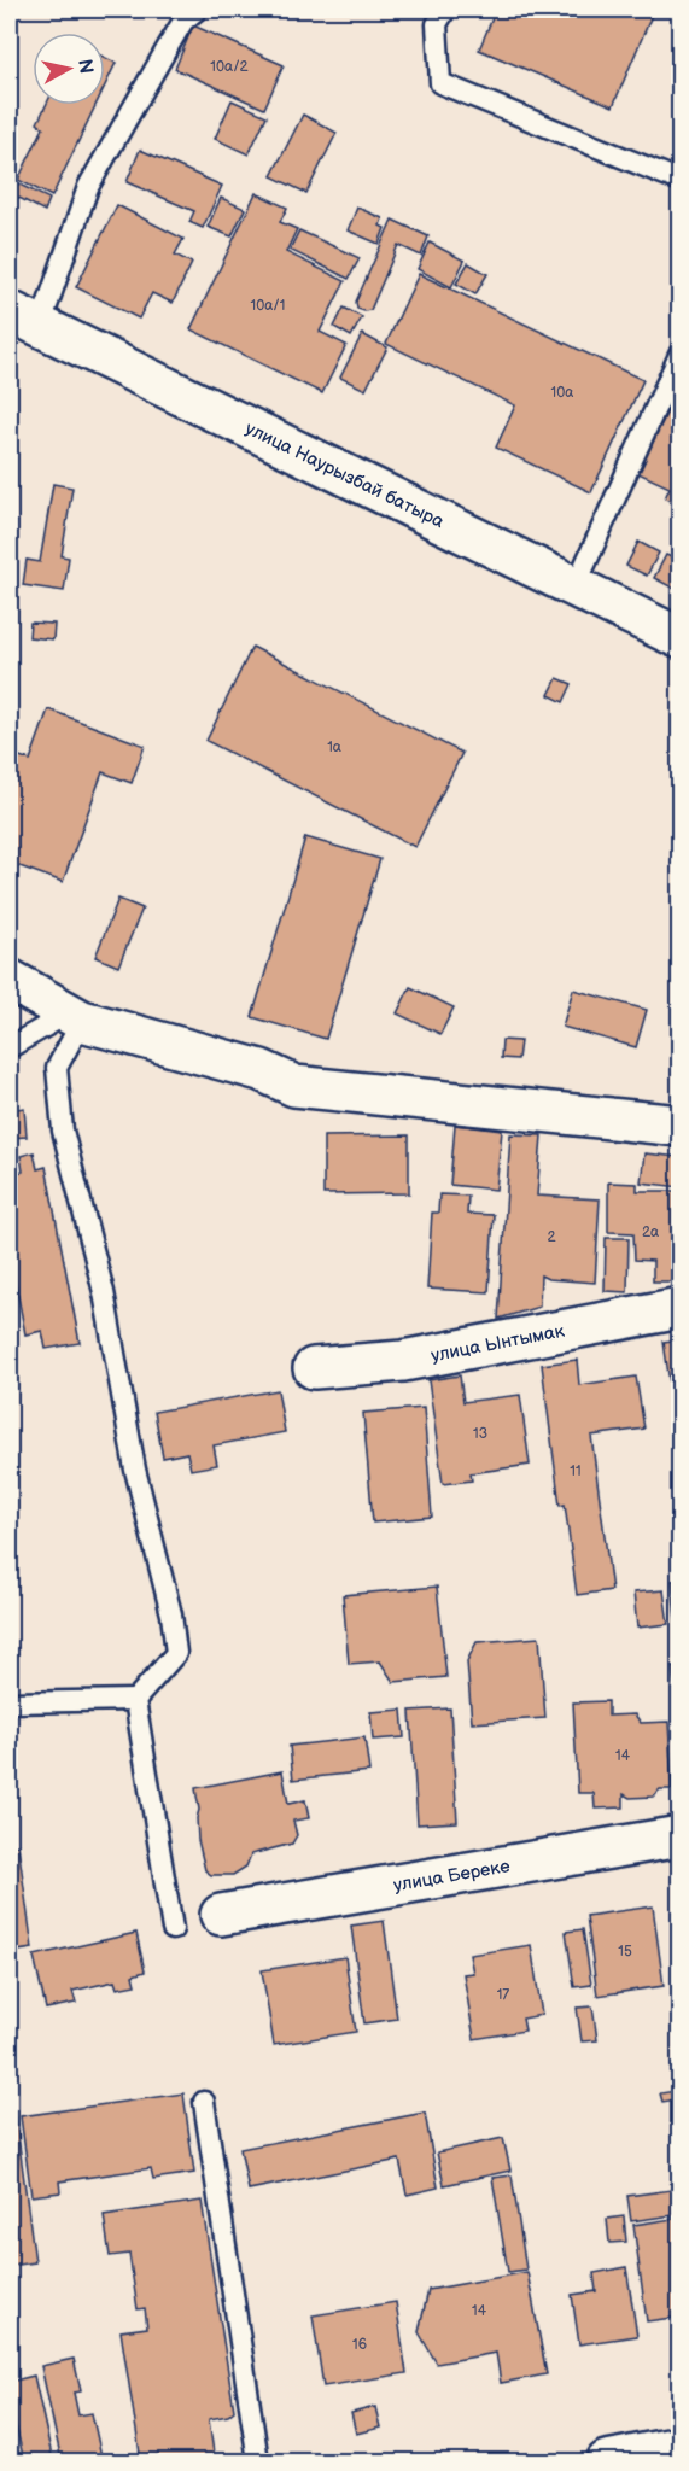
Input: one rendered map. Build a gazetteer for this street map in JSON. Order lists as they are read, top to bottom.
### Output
{
  "streets": {
    "street": ["улица Наурызбай батыра", "улица Ынтымак", "улица Береке"]
  },
  "house_numbers": [
    "10а/2",
    "10а/1",
    "10а",
    "1а",
    "2а",
    "2",
    "13",
    "11",
    "14",
    "15",
    "17",
    "14",
    "16"
  ],
  "north": "right"
}
